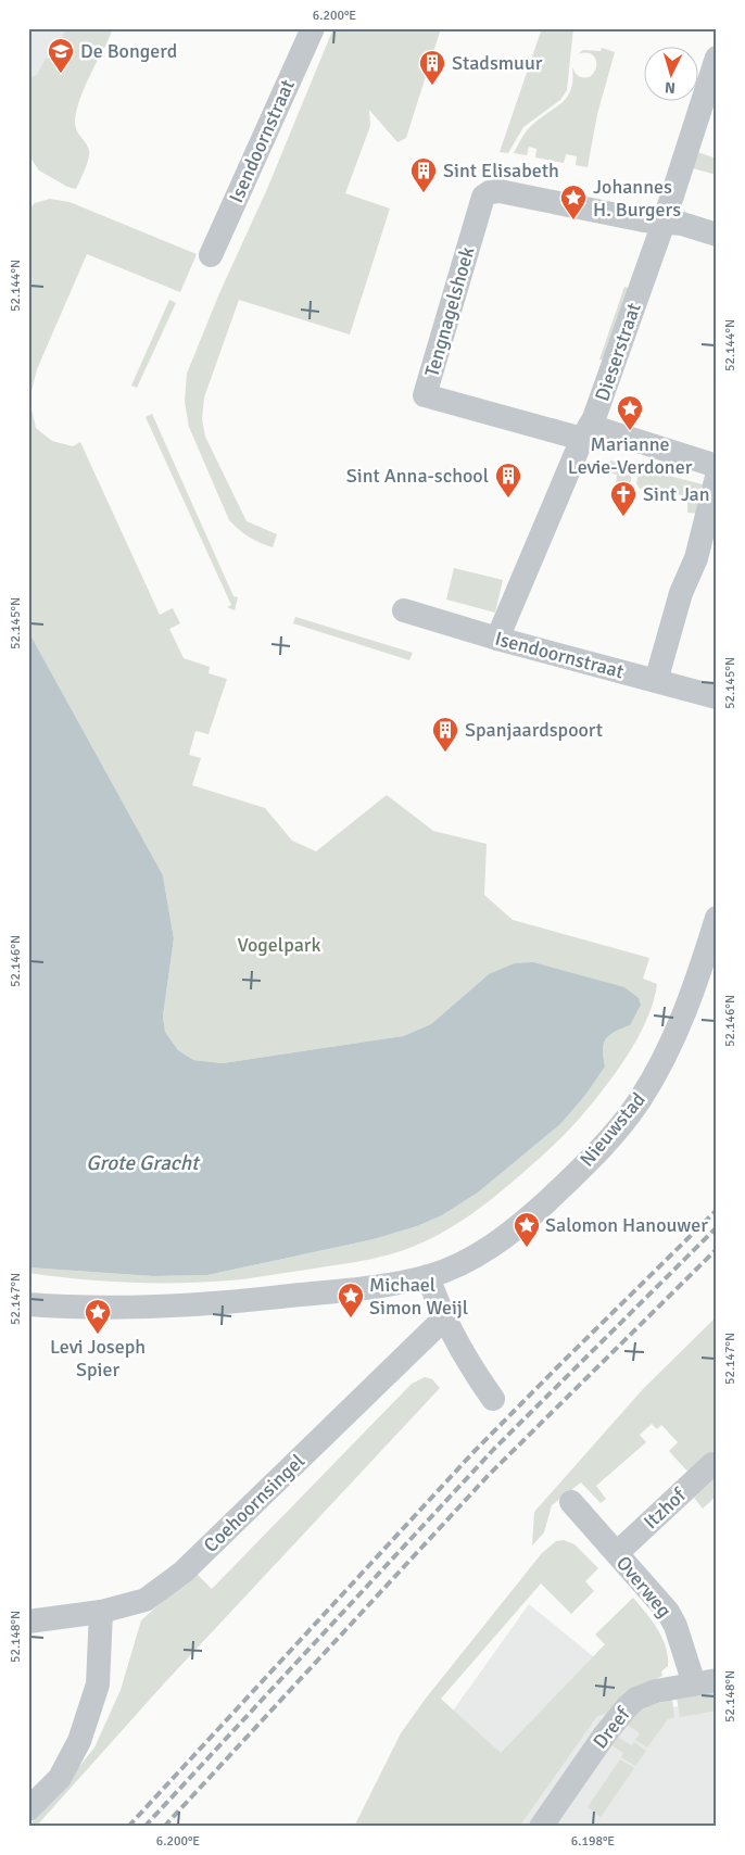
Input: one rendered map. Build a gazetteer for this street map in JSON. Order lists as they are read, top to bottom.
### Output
{
  "streets": {
    "street": [
      "Isendoornstraat",
      "Tengnagelshoek",
      "Dieserstraat",
      "Nieuwstad",
      "Coehoornsingel",
      "Itzhof",
      "Overweg",
      "Dreef"
    ]
  },
  "crossings": [
    ["Isendoornstraat", "Dieserstraat"],
    ["Tengnagelshoek", "Dieserstraat"],
    ["Itzhof", "Overweg"],
    ["Overweg", "Dreef"]
  ],
  "water": ["Grote Gracht"],
  "parks": ["Vogelpark"],
  "places": {
    "school or university": ["De Bongerd"],
    "building": [
      "Stadsmuur",
      "Sint Elisabeth",
      "Sint Anna-school",
      "Spanjaardspoort"
    ],
    "place": [
      "Johannes H. Burgers",
      "Marianne Levie-Verdoner",
      "Salomon Hanouwer",
      "Michael Simon Weijl",
      "Levi Joseph Spier"
    ],
    "church": ["Sint Jan"]
  },
  "north": "bottom",
  "coordinates": [
    "6.200°E",
    "52.144°N",
    "52.145°N",
    "52.146°N",
    "52.147°N",
    "52.148°N",
    "6.198°E"
  ]
}
